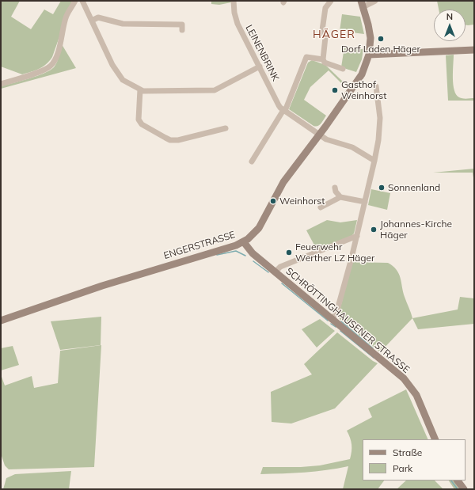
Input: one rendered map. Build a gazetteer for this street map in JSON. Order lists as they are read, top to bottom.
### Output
{
  "streets": {
    "main road": ["ENGERSTRASSE", "SCHRÖTTINGHAUSENER STRASSE"],
    "street": ["LEINENBRINK"]
  },
  "crossings": [
    ["LEINENBRINK", "ENGERSTRASSE"],
    ["ENGERSTRASSE", "SCHRÖTTINGHAUSENER STRASSE"]
  ],
  "districts": ["HÄGER"],
  "places": [
    "Dorf Laden Häger",
    "Gasthof Weinhorst",
    "Sonnenland",
    "Weinhorst",
    "Johannes-Kirche Häger",
    "Feuerwehr Werther LZ Häger"
  ],
  "legend": ["Straße", "Park"],
  "north": "top"
}
